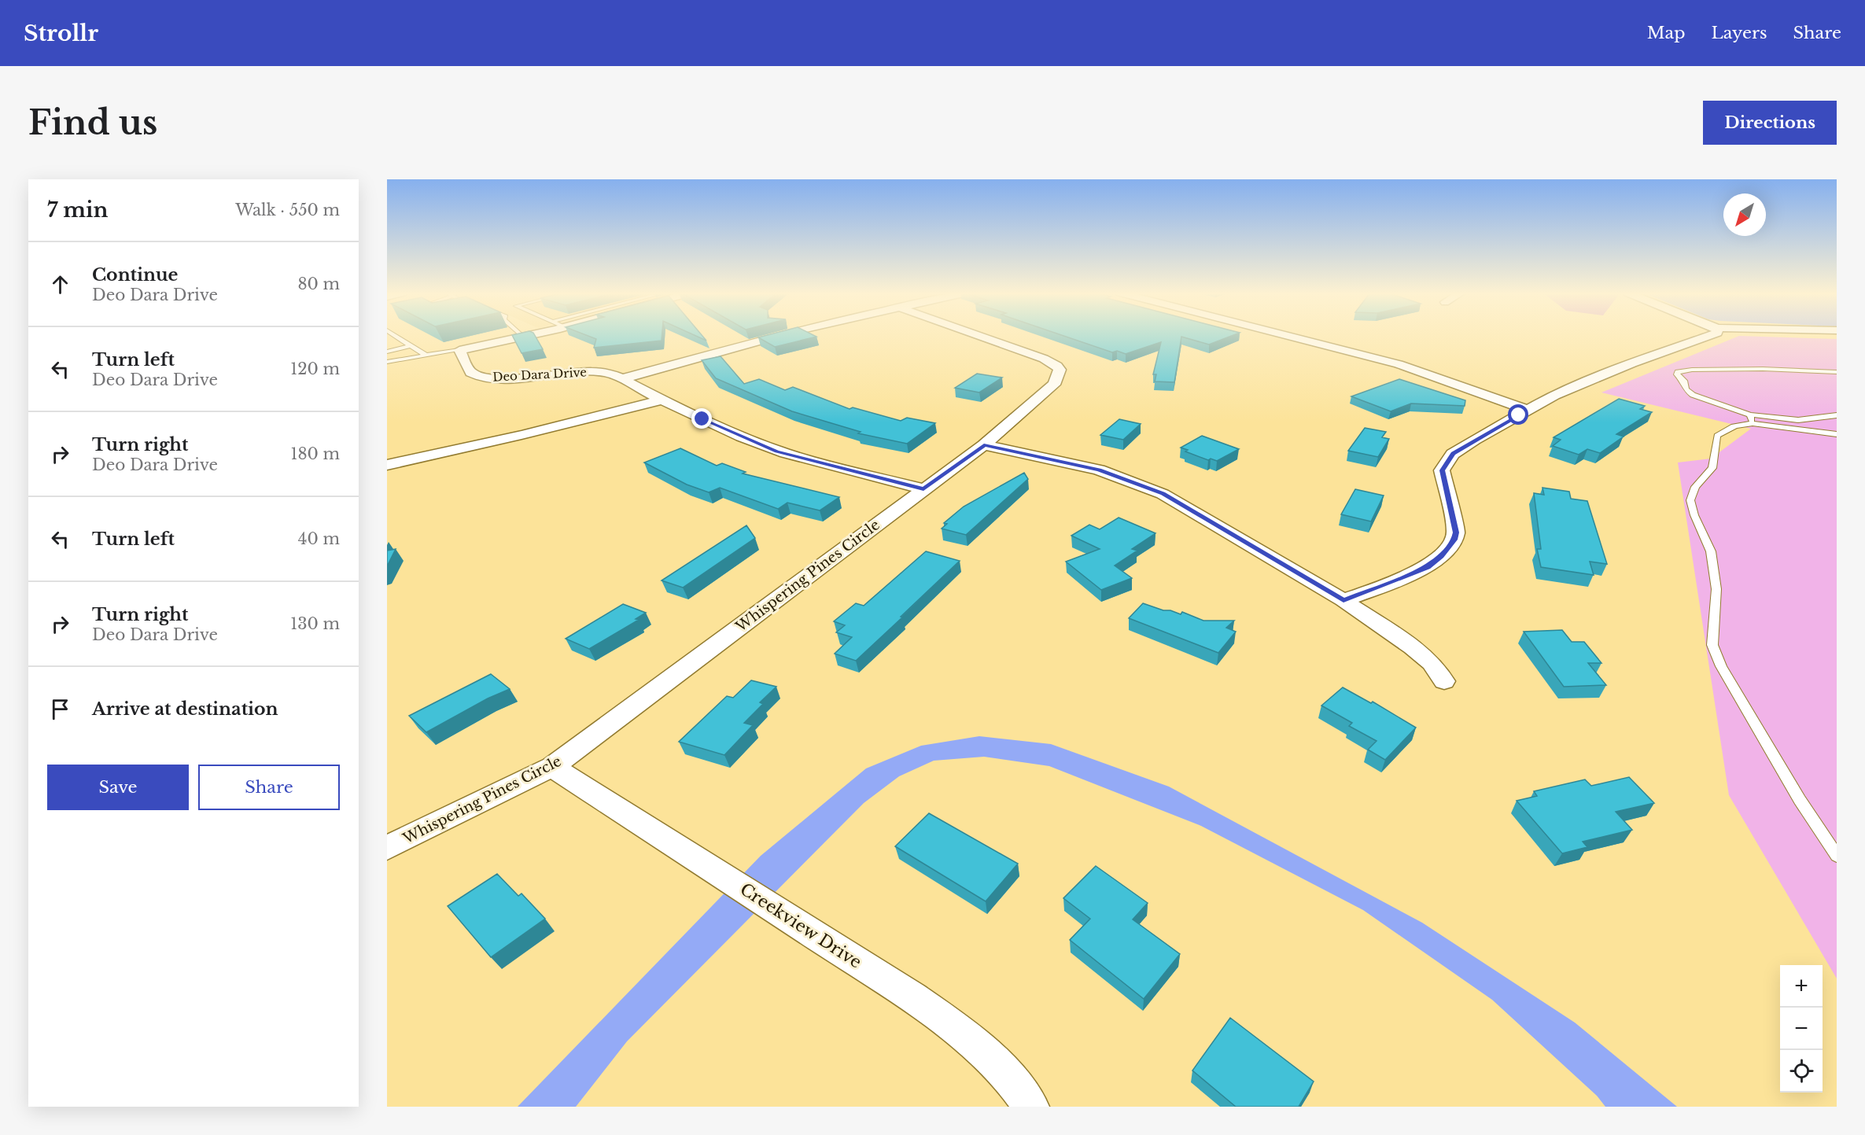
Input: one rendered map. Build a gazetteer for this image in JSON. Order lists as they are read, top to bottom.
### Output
{
  "streets": {
    "street": ["Deo Dara Drive", "Whispering Pines Circle", "Creekview Drive"]
  },
  "crossings": [
    ["Deo Dara Drive", "Whispering Pines Circle"],
    ["Whispering Pines Circle", "Creekview Drive"]
  ],
  "north": "bottom left",
  "page": {
    "header": "Strollr",
    "nav": ["Map", "Layers", "Share"],
    "buttons": [
      "Directions",
      ["Save", "Share"]
    ],
    "title": "Find us",
    "heading": ["7 min", "Walk · 550 m"],
    "list": [
      ["Continue", "Deo Dara Drive", "80 m"],
      ["Turn left", "Deo Dara Drive", "120 m"],
      ["Turn right", "Deo Dara Drive", "180 m"],
      ["Turn left", "40 m"],
      ["Turn right", "Deo Dara Drive", "130 m"],
      "Arrive at destination"
    ],
    "map_buttons": ["+", "−"]
  }
}
